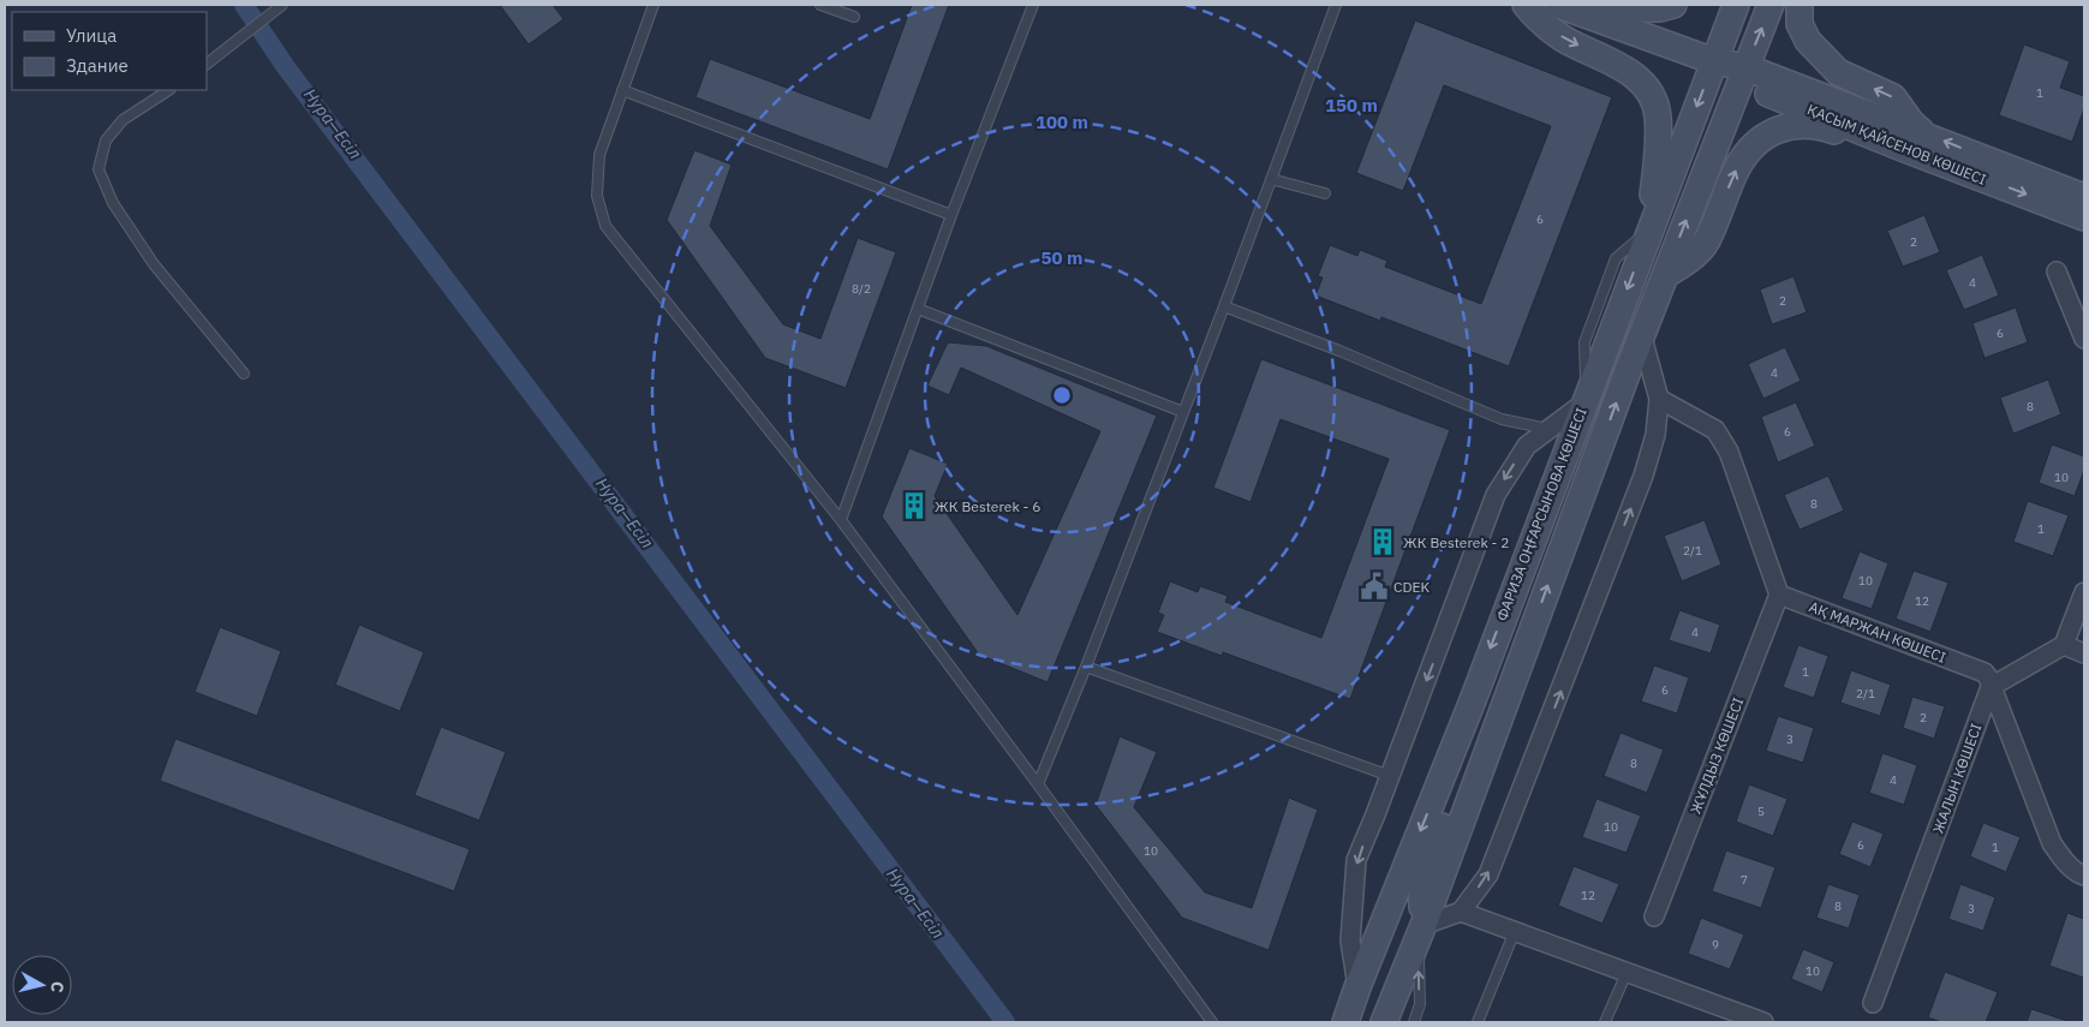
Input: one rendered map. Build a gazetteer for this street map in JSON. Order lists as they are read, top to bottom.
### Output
{
  "streets": {
    "street": [
      "ҚАСЫМ ҚАЙСЕНОВ КӨШЕСІ",
      "ФАРИЗА ОҢҒАРСЫНОВА КӨШЕСІ",
      "АҚ МАРЖАН КӨШЕСІ",
      "ЖҰЛДЫЗ КӨШЕСІ",
      "ЖАЛЫН КӨШЕСІ"
    ]
  },
  "crossings": [
    ["ҚАСЫМ ҚАЙСЕНОВ КӨШЕСІ", "ФАРИЗА ОҢҒАРСЫНОВА КӨШЕСІ"],
    ["АҚ МАРЖАН КӨШЕСІ", "ЖҰЛДЫЗ КӨШЕСІ"],
    ["АҚ МАРЖАН КӨШЕСІ", "ЖАЛЫН КӨШЕСІ"]
  ],
  "water": ["Нура—Есіл"],
  "places": {
    "building": ["ЖК Besterek - 6", "ЖК Besterek - 2"],
    "public building": ["CDEK"]
  },
  "house_numbers": [
    "1",
    "6",
    "2",
    "4",
    "8/2",
    "2",
    "6",
    "4",
    "8",
    "6",
    "10",
    "8",
    "1",
    "2/1",
    "10",
    "12",
    "4",
    "1",
    "6",
    "2/1",
    "2",
    "3",
    "8",
    "4",
    "5",
    "10",
    "6",
    "1",
    "10",
    "7",
    "12",
    "8",
    "3",
    "9",
    "10"
  ],
  "legend": ["Улица", "Здание"],
  "north": "right",
  "rings": ["150 m", "100 m", "50 m"]
}
